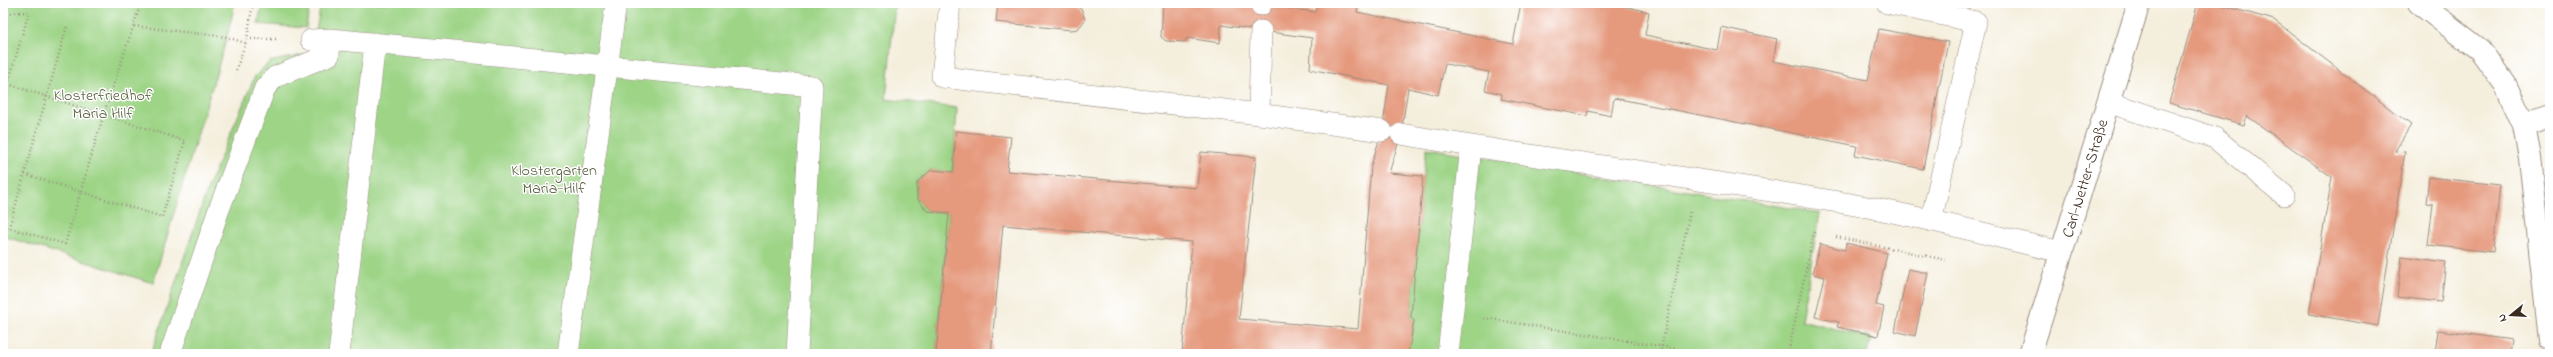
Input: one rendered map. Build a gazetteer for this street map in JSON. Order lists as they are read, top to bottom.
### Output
{
  "streets": {
    "street": ["Carl-Netter-Straße"]
  },
  "parks": ["Klosterfriedhof Maria Hilf", "Klostergarten Maria-Hilf"],
  "north": "left"
}
